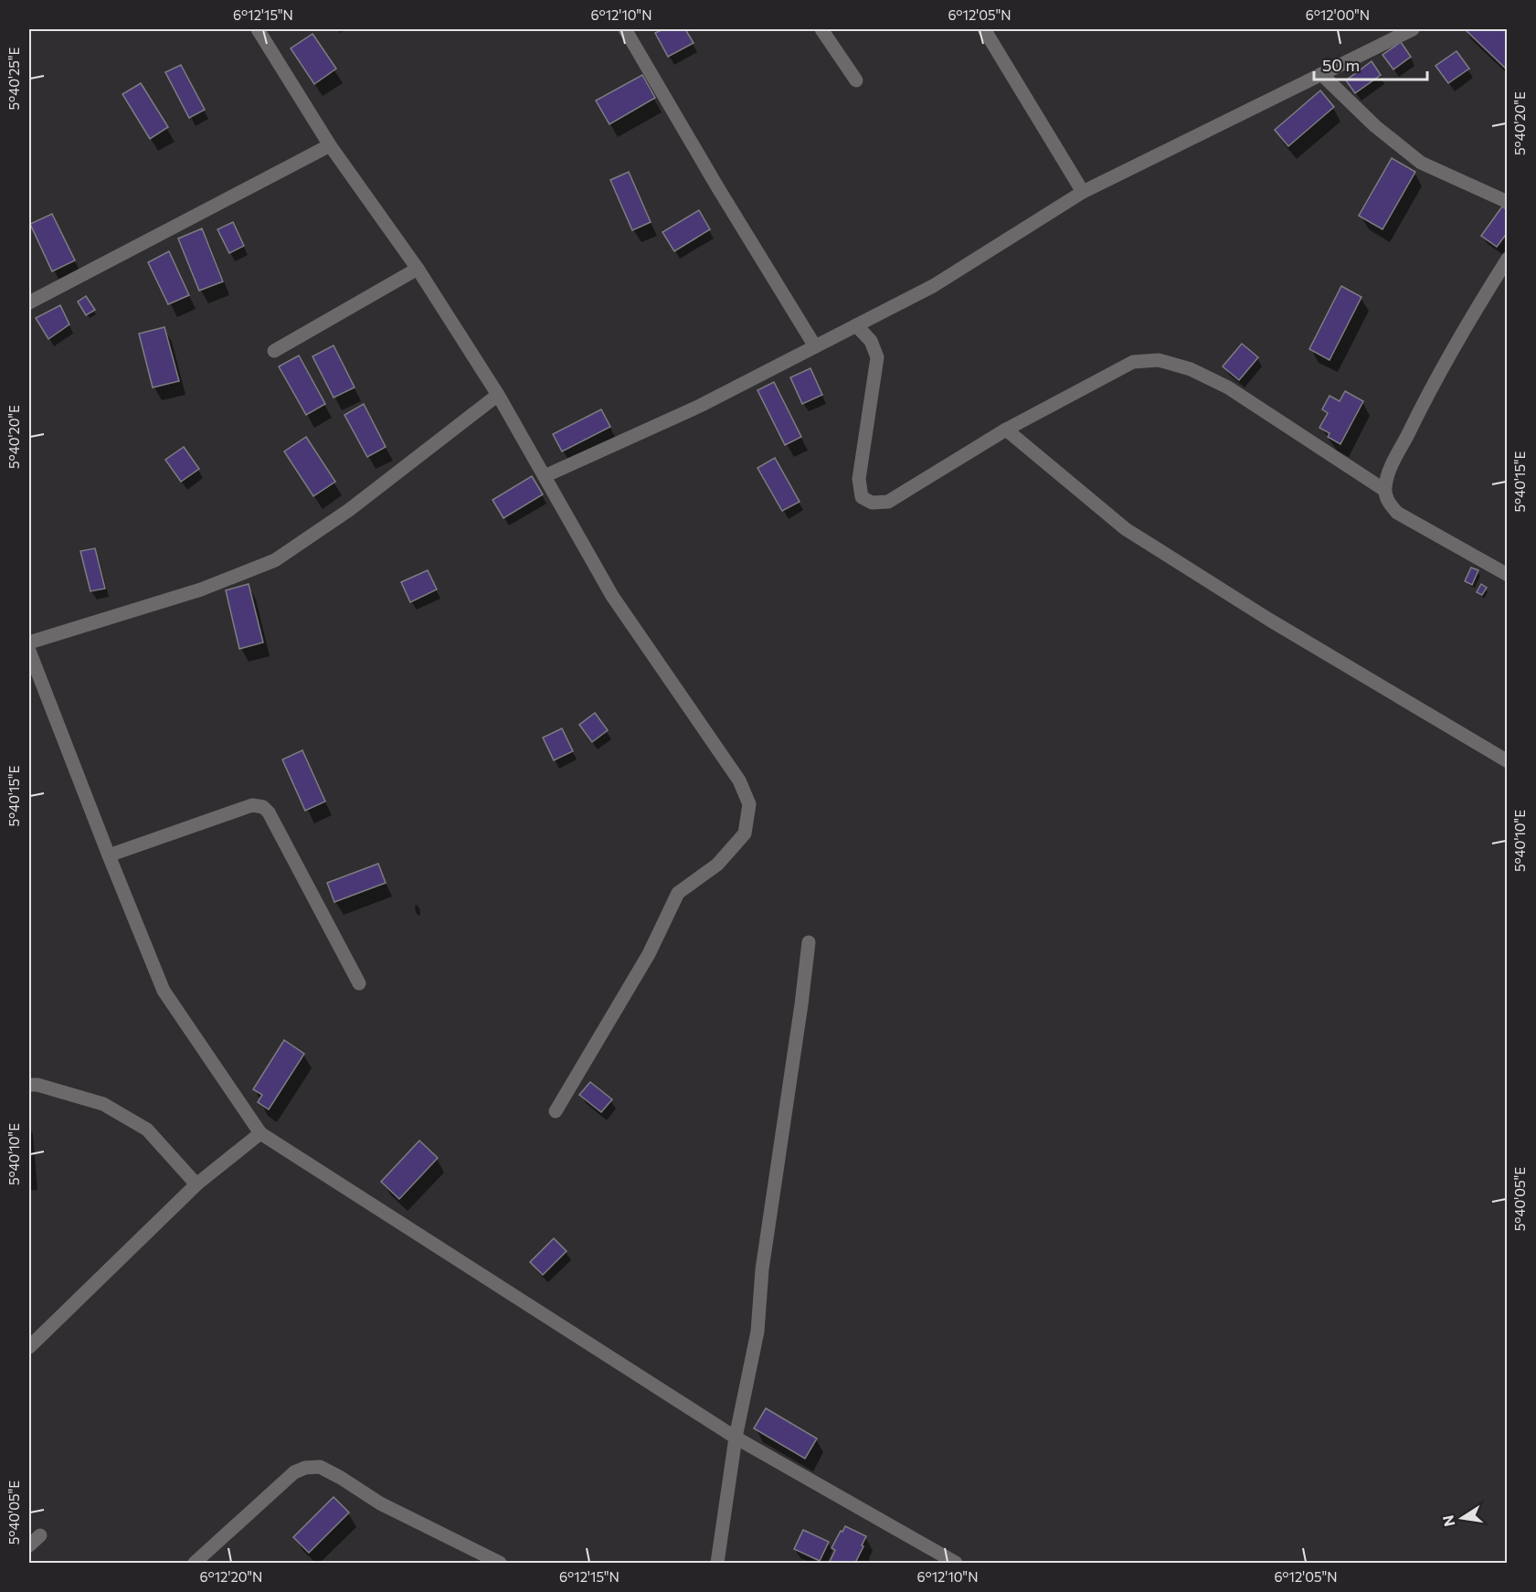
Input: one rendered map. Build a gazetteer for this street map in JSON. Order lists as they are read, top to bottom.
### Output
{
  "scale_bar": "50 m",
  "north": "left",
  "coordinates": [
    "6°12'15\"N",
    "6°12'10\"N",
    "6°12'05\"N",
    "6°12'00\"N",
    "5°40'25\"E",
    "5°40'20\"E",
    "5°40'15\"E",
    "5°40'10\"E",
    "5°40'05\"E",
    "6°12'20\"N"
  ]
}
